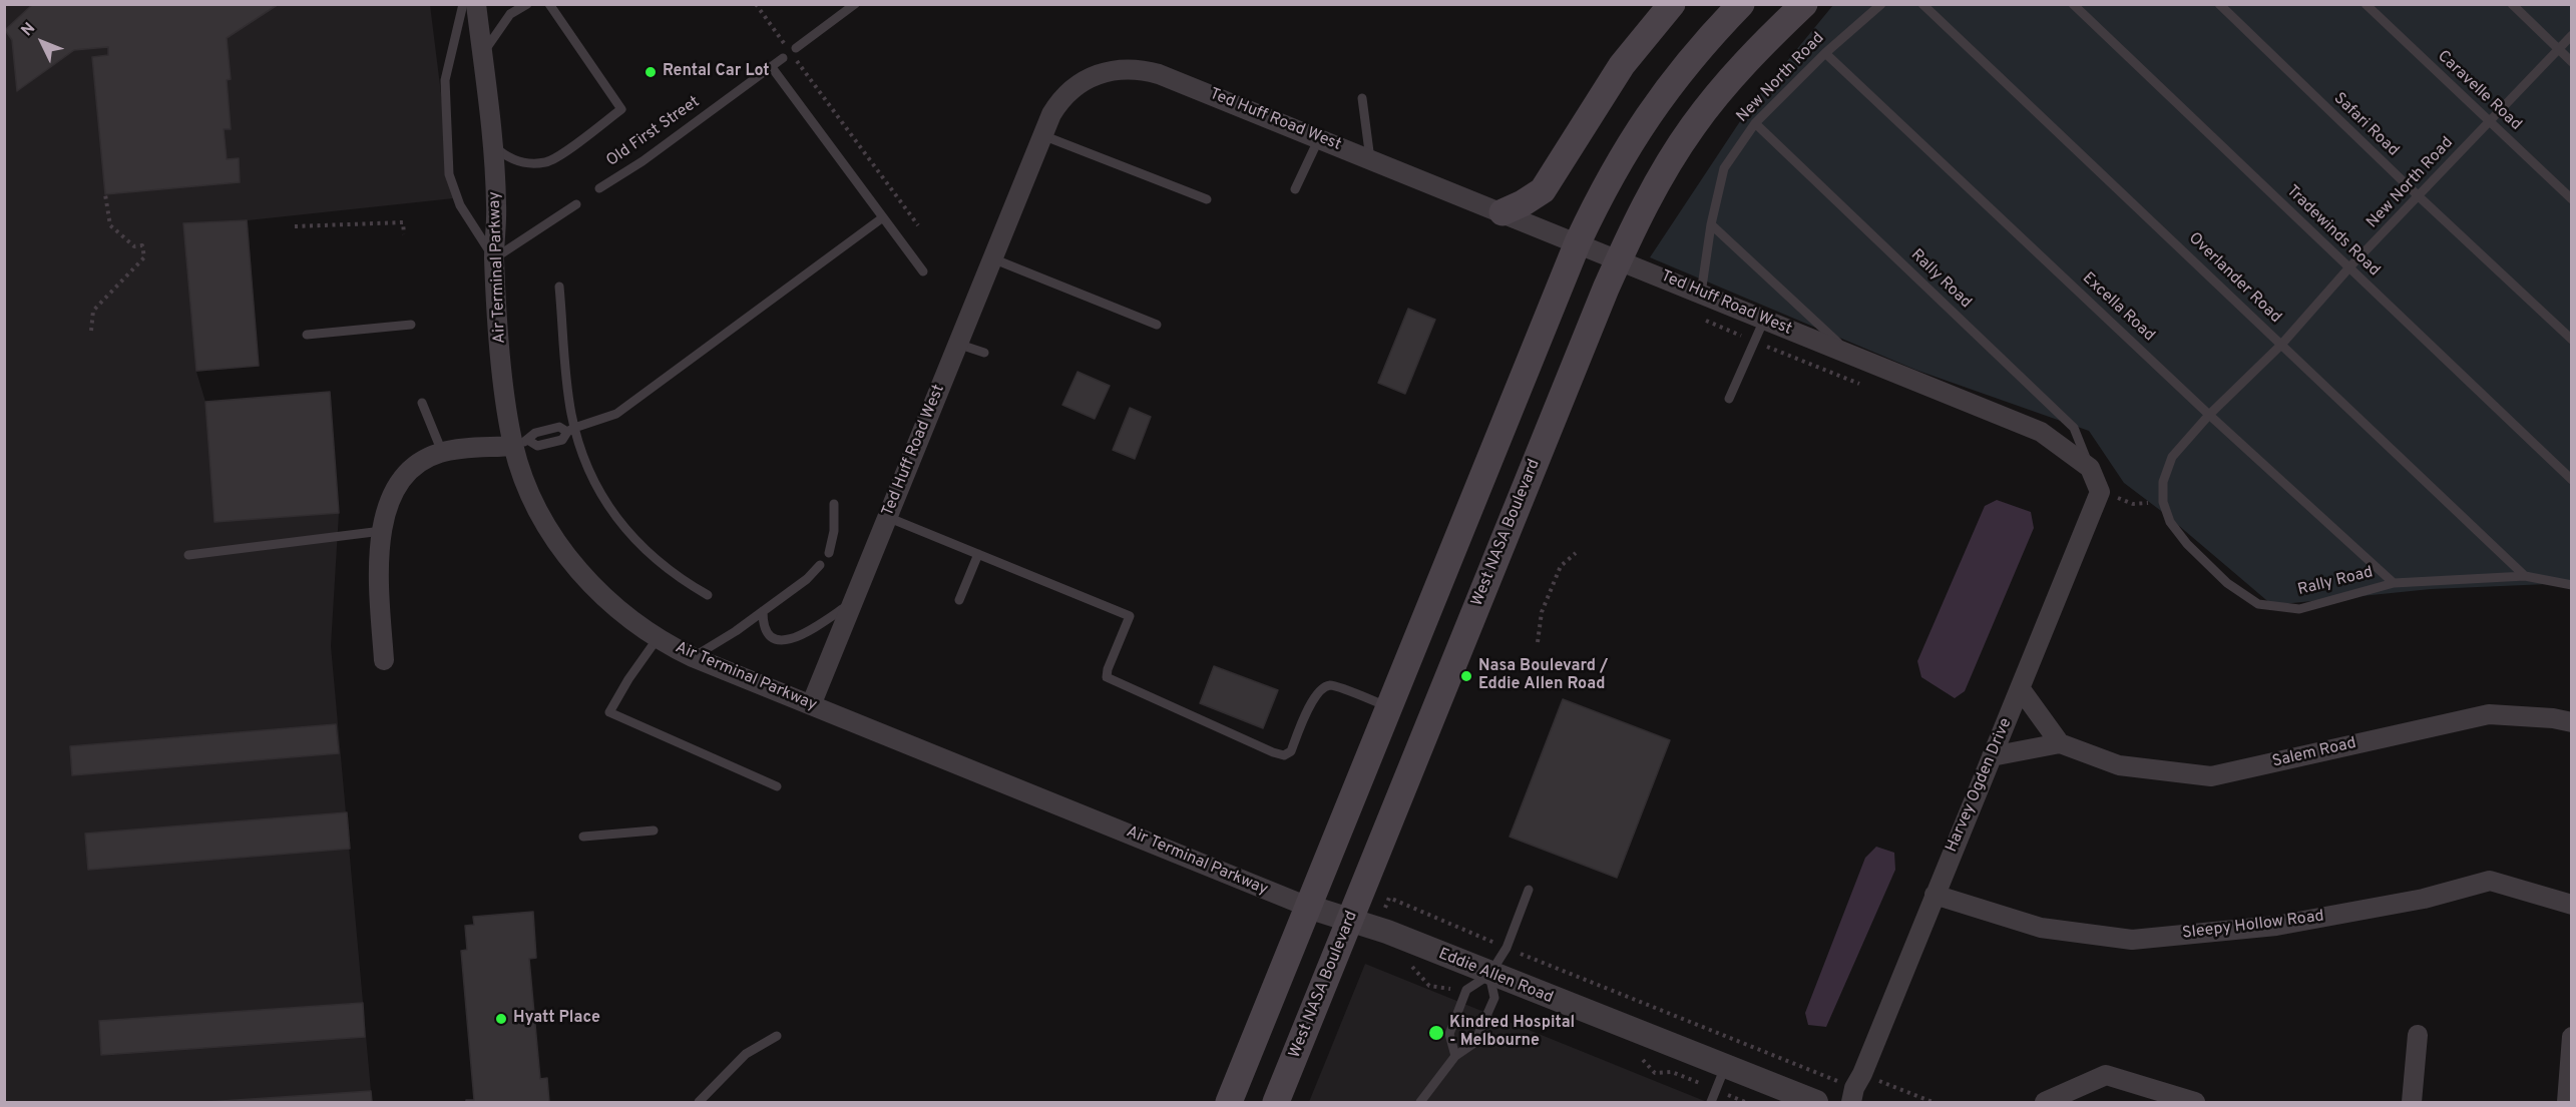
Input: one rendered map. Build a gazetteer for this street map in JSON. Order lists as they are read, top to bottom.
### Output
{
  "streets": {
    "main road": ["West NASA Boulevard"],
    "street": [
      "Ted Huff Road West",
      "Air Terminal Parkway",
      "Salem Road",
      "Harvey Ogden Drive",
      "Sleepy Hollow Road",
      "Eddie Allen Road"
    ],
    "lane": [
      "New North Road",
      "Caravelle Road",
      "Safari Road",
      "Old First Street",
      "Tradewinds Road",
      "Overlander Road",
      "Rally Road",
      "Excella Road"
    ]
  },
  "crossings": [
    ["New North Road", "Caravelle Road"],
    ["New North Road", "Ted Huff Road West"],
    ["New North Road", "Safari Road"],
    ["New North Road", "Tradewinds Road"],
    ["New North Road", "Overlander Road"],
    ["New North Road", "Rally Road"],
    ["New North Road", "Excella Road"],
    ["Ted Huff Road West", "Air Terminal Parkway"],
    ["Ted Huff Road West", "Rally Road"],
    ["Ted Huff Road West", "West NASA Boulevard"],
    ["Air Terminal Parkway", "Eddie Allen Road"],
    ["Overlander Road", "Rally Road"],
    ["Rally Road", "Excella Road"],
    ["West NASA Boulevard", "Eddie Allen Road"],
    ["Harvey Ogden Drive", "Sleepy Hollow Road"]
  ],
  "places": [
    "Rental Car Lot",
    "Nasa Boulevard / Eddie Allen Road",
    "Hyatt Place",
    "Kindred Hospital - Melbourne"
  ],
  "north": "top left"
}
